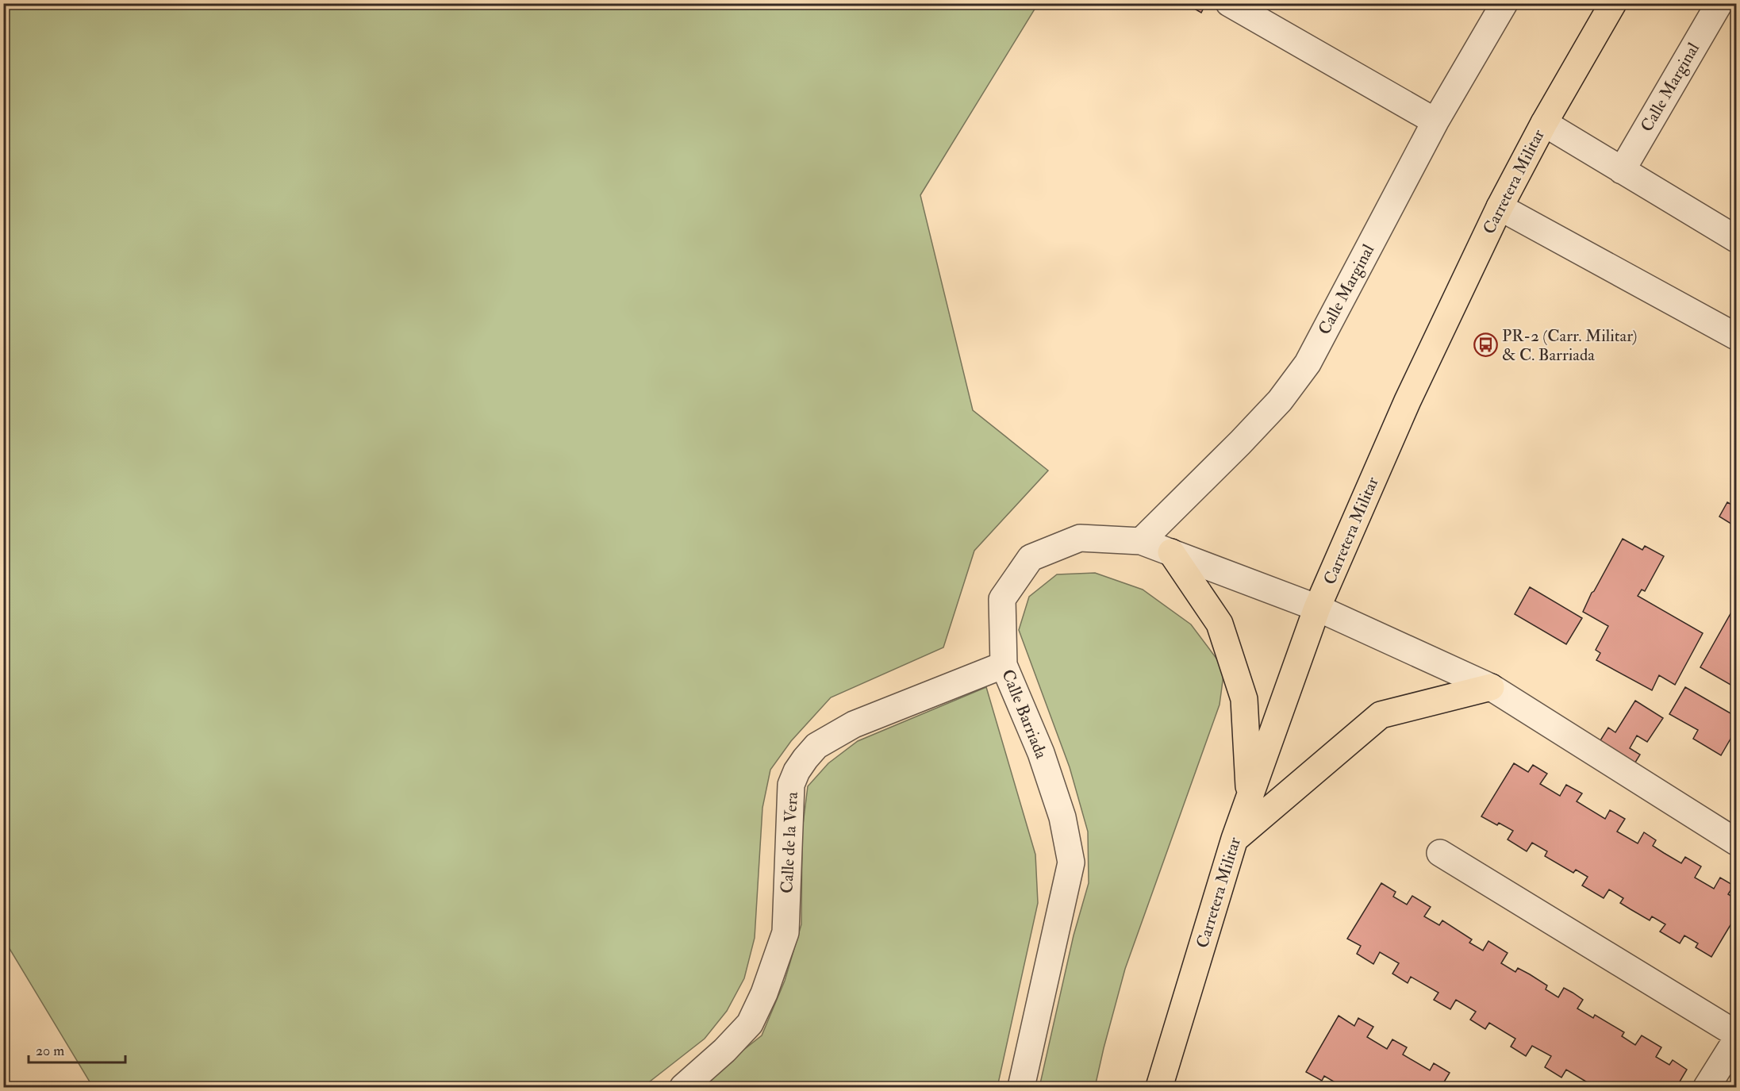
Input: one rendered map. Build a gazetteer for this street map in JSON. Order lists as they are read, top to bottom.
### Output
{
  "streets": {
    "main road": ["Carretera Militar"],
    "street": ["Calle Marginal", "Calle Barriada", "Calle de la Vera"]
  },
  "crossings": [
    ["Calle Marginal", "Calle Barriada"],
    ["Carretera Militar", "Calle Barriada"],
    ["Calle Barriada", "Calle de la Vera"]
  ],
  "places": {
    "bus stop": ["PR-2 (Carr. Militar) & C. Barriada"]
  },
  "scale_bar": "20 m"
}
